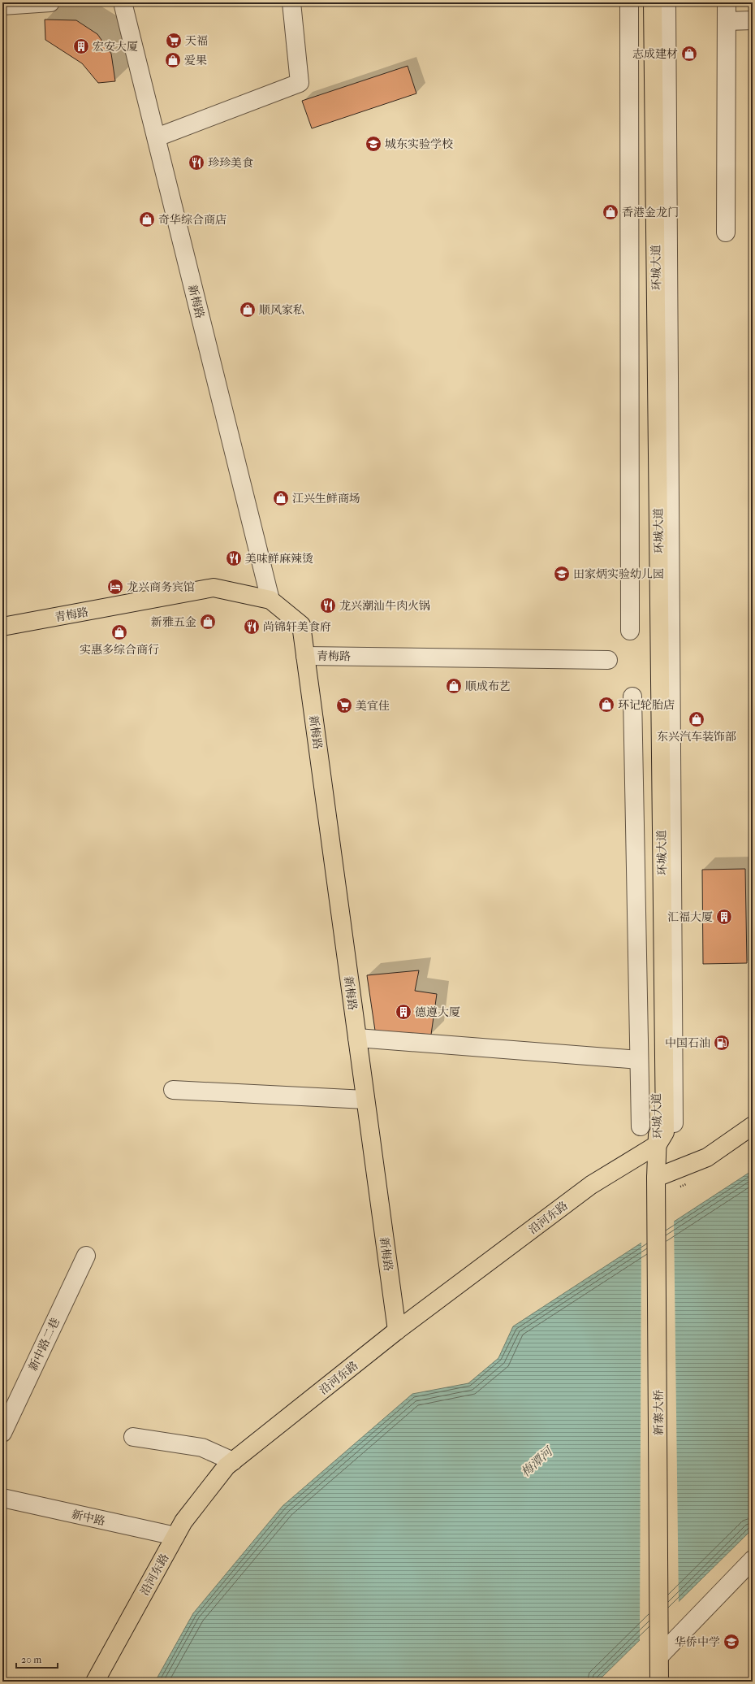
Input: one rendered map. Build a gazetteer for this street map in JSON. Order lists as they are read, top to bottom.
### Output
{
  "streets": {
    "main road": [
      "环城大道",
      "新梅路",
      "青梅路",
      "沿河东路",
      "新寨大桥"
    ],
    "street": ["新中路二巷", "新中路"]
  },
  "crossings": [
    ["环城大道", "沿河东路"],
    ["环城大道", "新寨大桥"],
    ["新梅路", "青梅路"],
    ["新梅路", "沿河东路"],
    ["沿河东路", "新寨大桥"],
    ["沿河东路", "新中路"]
  ],
  "water": ["梅潭河"],
  "places": {
    "supermarket": ["天福", "美宜佳"],
    "building": ["宏安大厦", "汇福大厦", "德遵大厦"],
    "shop": [
      "志成建材",
      "爱果",
      "香港金龙门",
      "奇华综合商店",
      "顺风家私",
      "江兴生鲜商场",
      "新雅五金",
      "实惠多综合商行",
      "顺成布艺",
      "环记轮胎店",
      "东兴汽车装饰部"
    ],
    "school or university": ["城东实验学校", "田家炳实验幼儿园", "华侨中学"],
    "restaurant": [
      "珍珍美食",
      "美味鲜麻辣烫",
      "龙兴潮汕牛肉火锅",
      "尚锦轩美食府"
    ],
    "hotel": ["龙兴商务宾馆"],
    "fuel station": ["中国石油"]
  },
  "scale_bar": "20 m"
}
